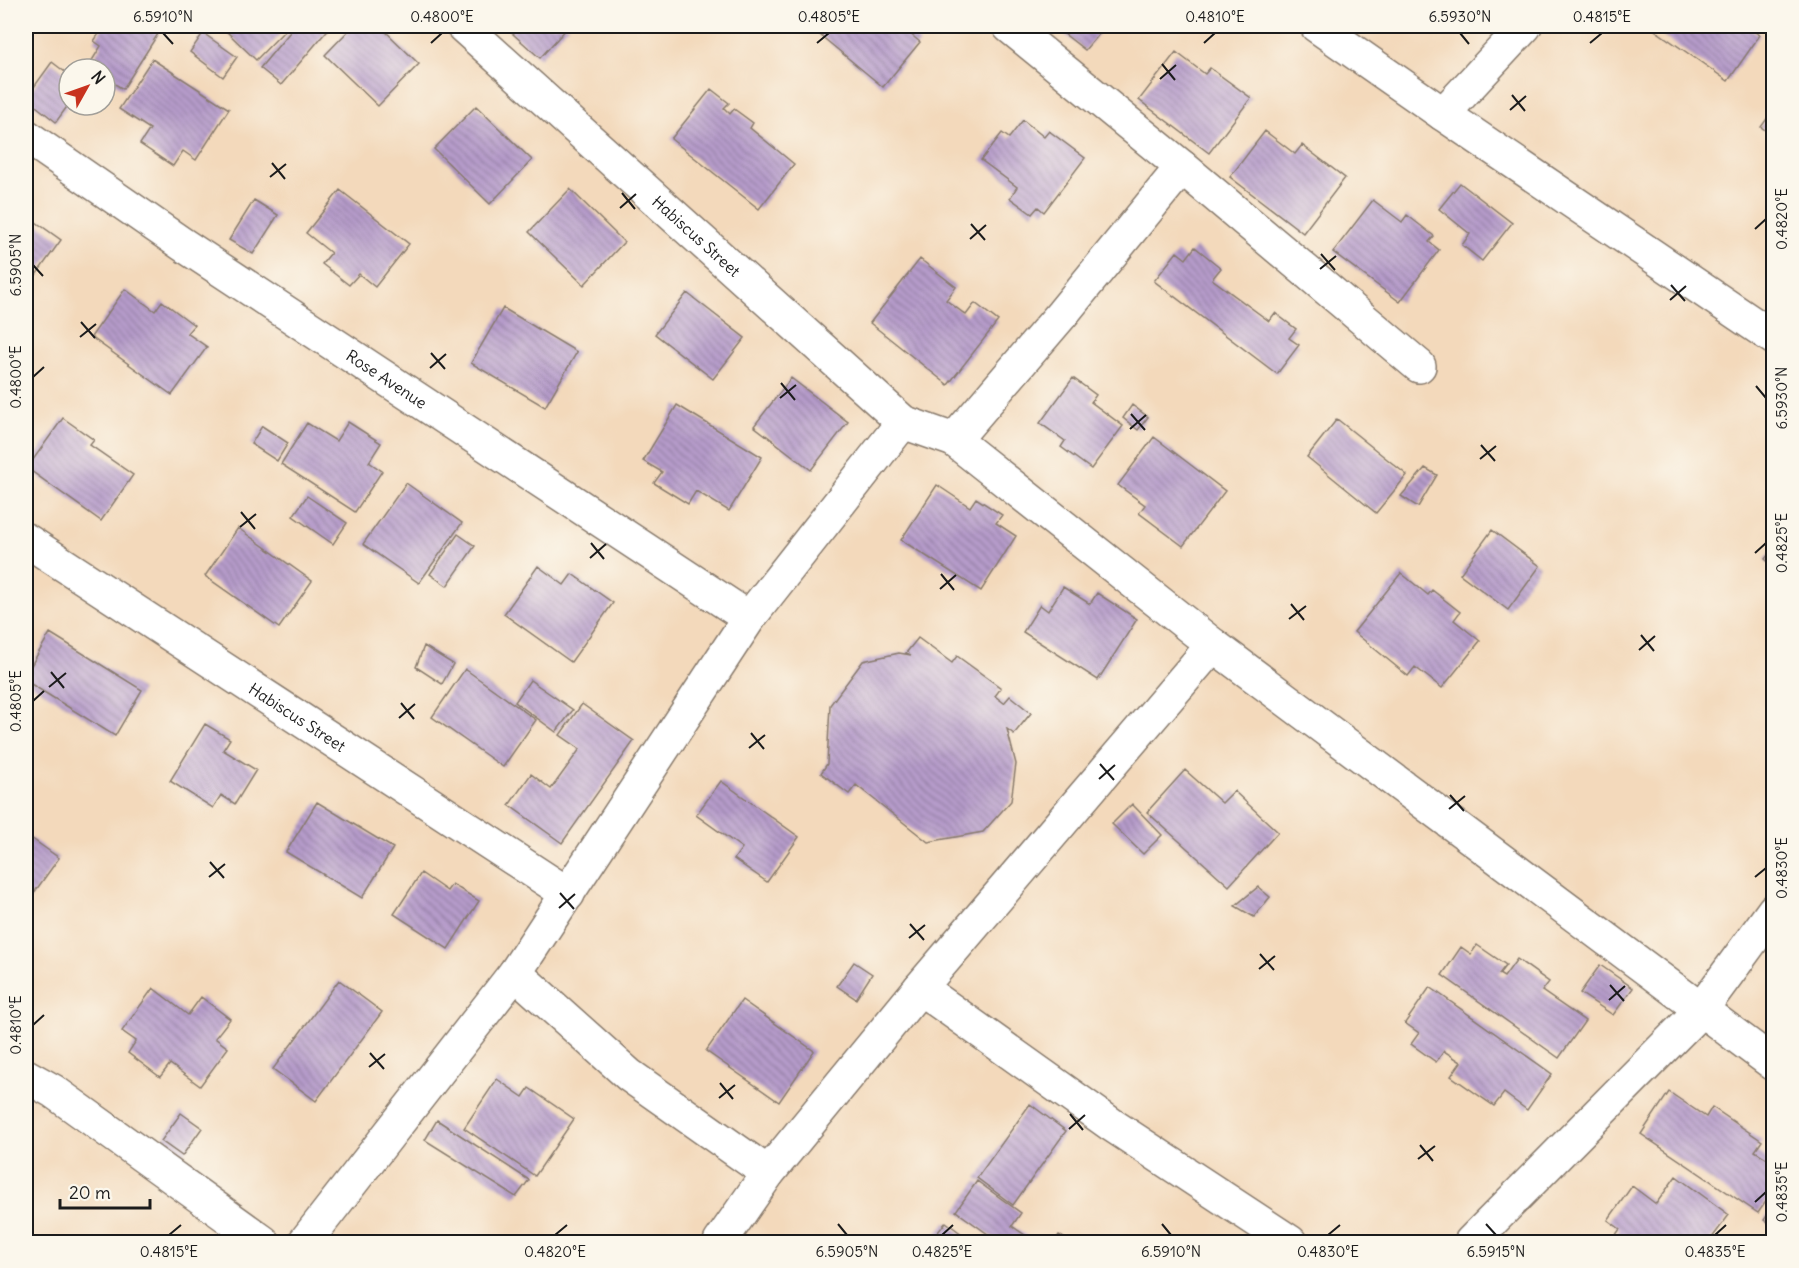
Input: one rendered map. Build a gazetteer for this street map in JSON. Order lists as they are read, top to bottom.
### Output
{
  "streets": {
    "street": ["Habiscus Street", "Rose Avenue"]
  },
  "scale_bar": "20 m",
  "north": "top right",
  "coordinates": [
    "6.5910°N",
    "0.4800°E",
    "0.4805°E",
    "0.4810°E",
    "6.5930°N",
    "0.4815°E",
    "0.4820°E",
    "6.5905°N",
    "0.4825°E",
    "0.4830°E",
    "0.4835°E",
    "6.5915°N"
  ]
}
